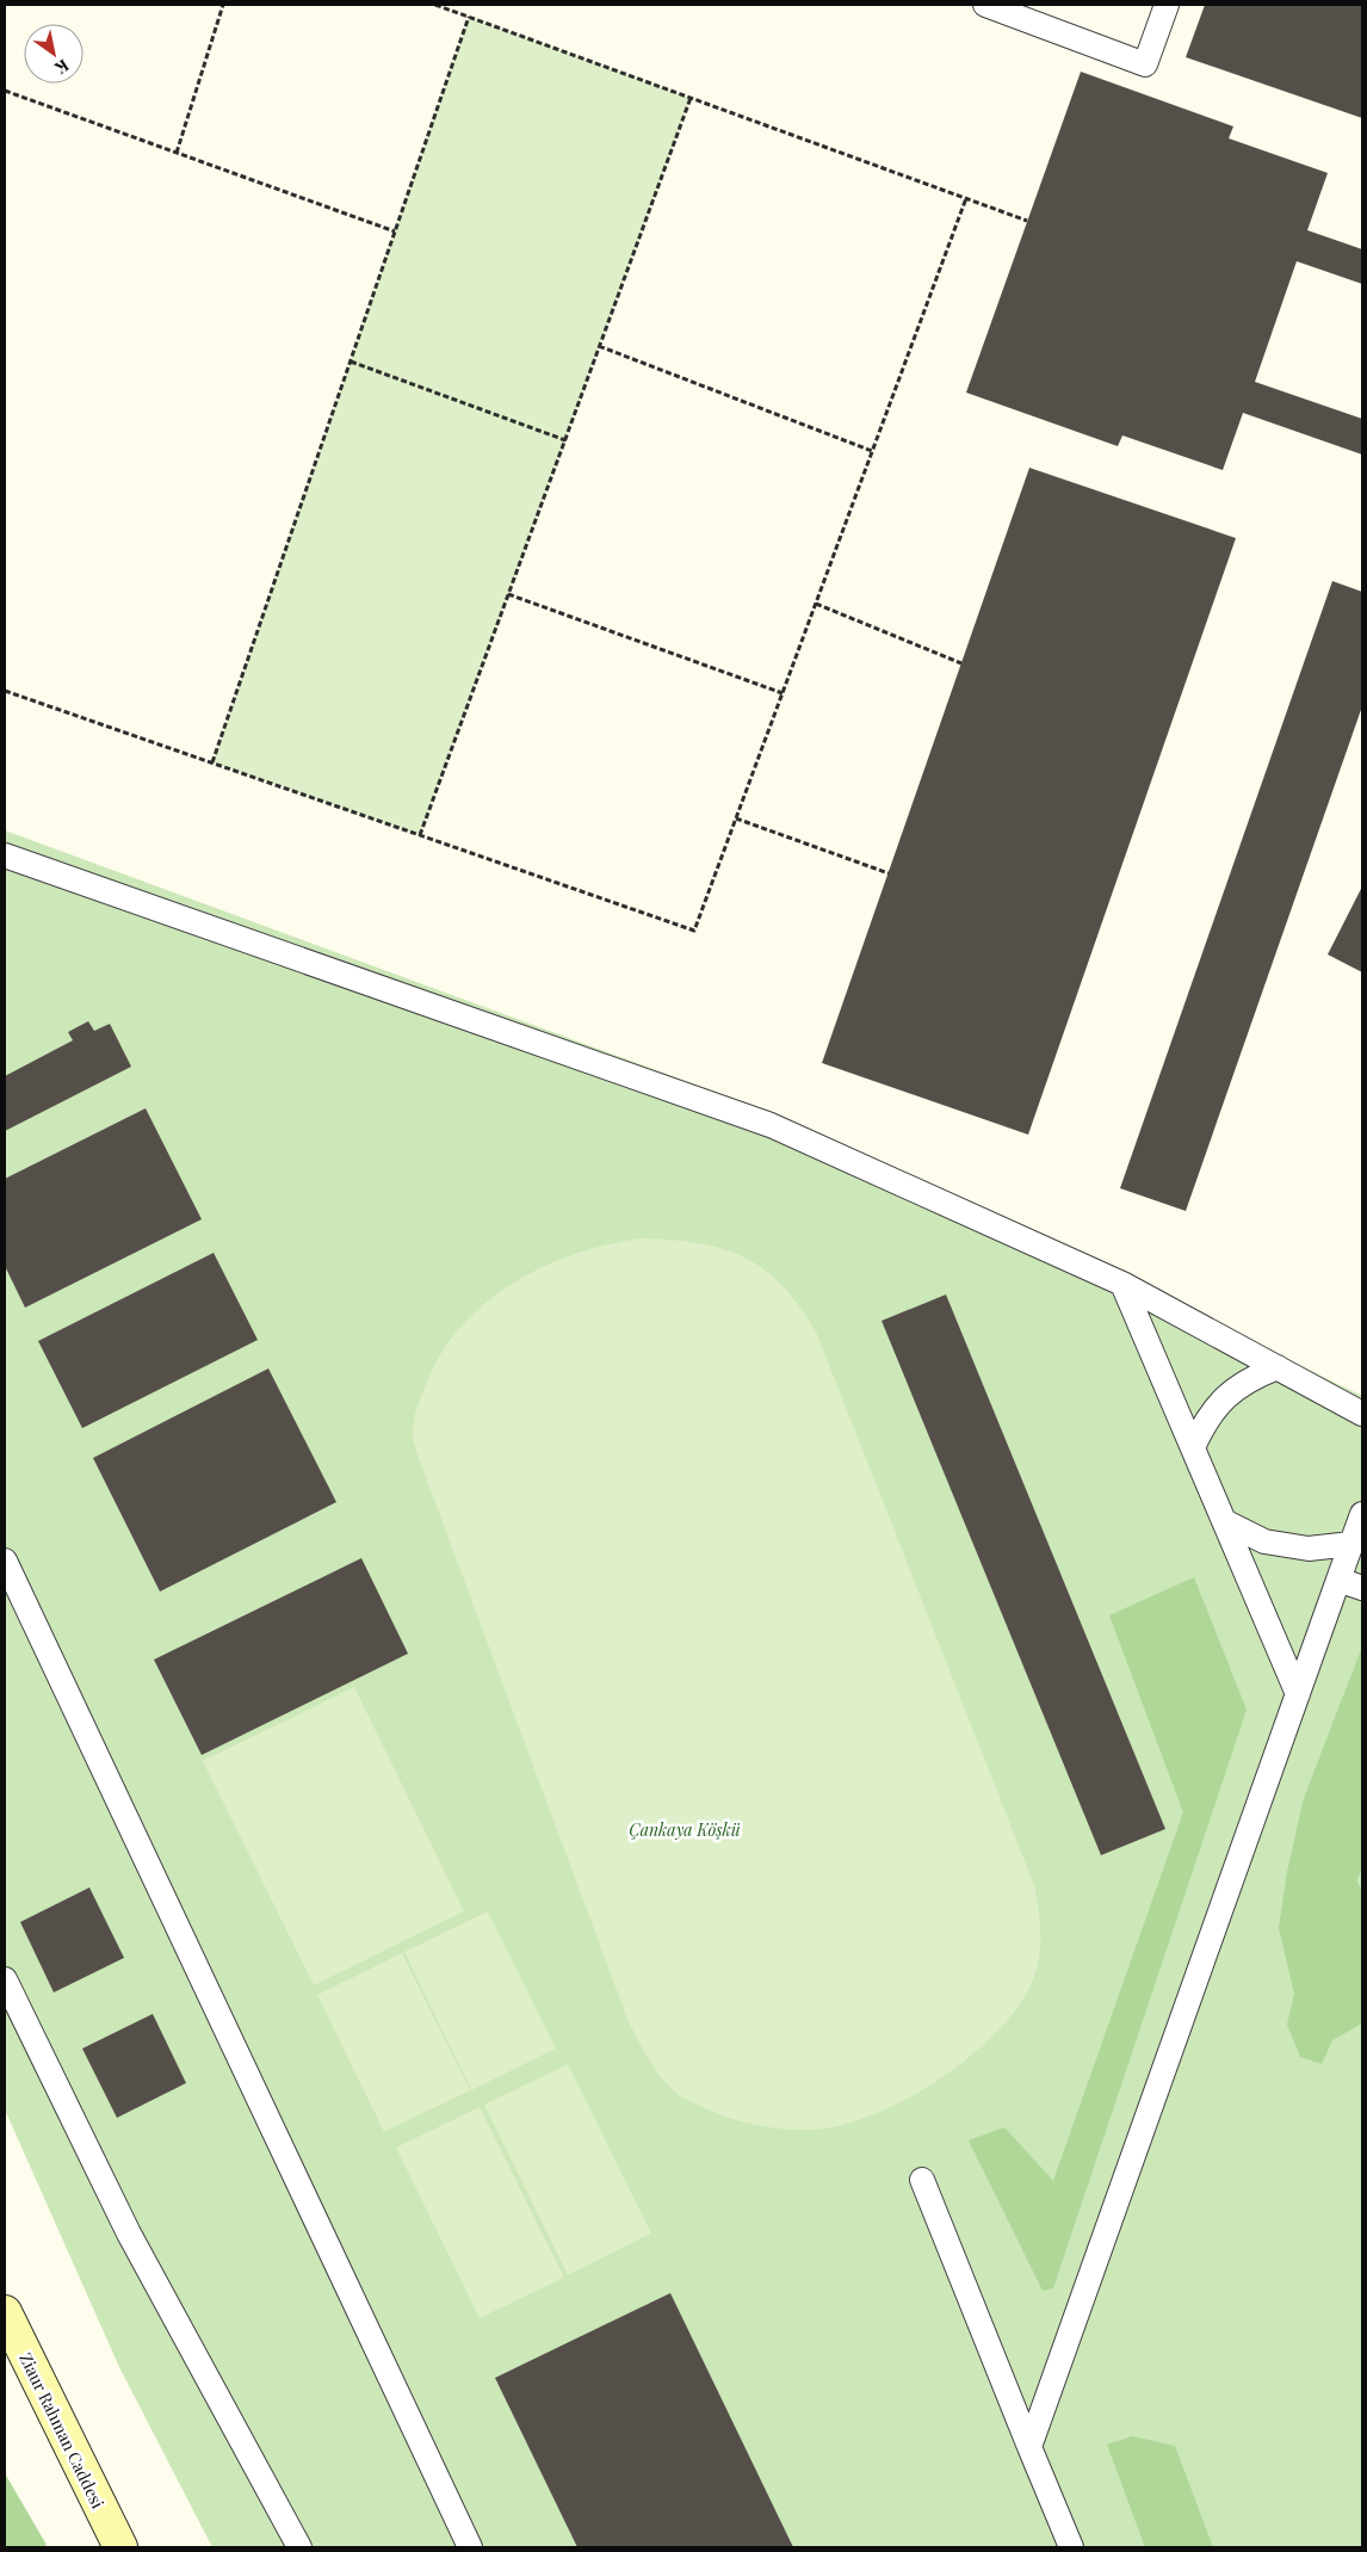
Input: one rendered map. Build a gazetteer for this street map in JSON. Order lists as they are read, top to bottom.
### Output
{
  "streets": {
    "main road": ["Ziaur Rahman Caddesi"]
  },
  "parks": ["Çankaya Köşkü"],
  "north": "bottom right"
}
